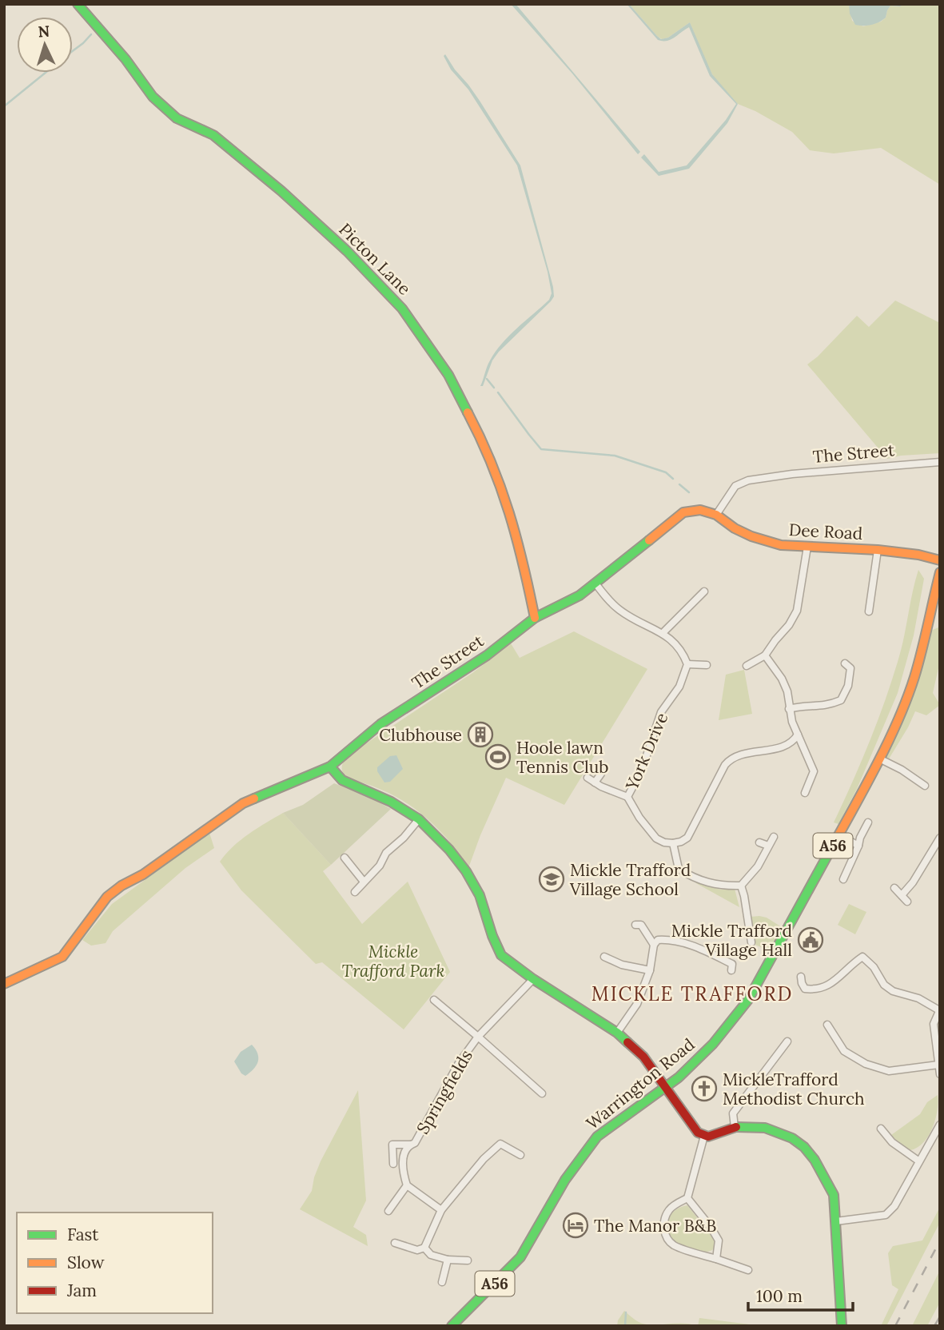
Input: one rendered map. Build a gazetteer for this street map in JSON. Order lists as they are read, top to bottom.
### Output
{
  "streets": {
    "street": [
      "Picton Lane",
      "The Street",
      "Dee Road",
      "York Drive",
      "A56",
      "Warrington Road",
      "Springfields"
    ]
  },
  "crossings": [
    ["Picton Lane", "The Street"],
    ["The Street", "Dee Road"]
  ],
  "districts": ["MICKLE TRAFFORD"],
  "parks": ["Mickle Trafford Park"],
  "places": {
    "building": ["Clubhouse"],
    "sports": ["Hoole lawn Tennis Club"],
    "school or university": ["Mickle Trafford Village School"],
    "public building": ["Mickle Trafford Village Hall"],
    "church": ["MickleTrafford Methodist Church"],
    "hotel": ["The Manor B&B"]
  },
  "legend": ["Fast", "Slow", "Jam"],
  "scale_bar": "100 m",
  "north": "top"
}
